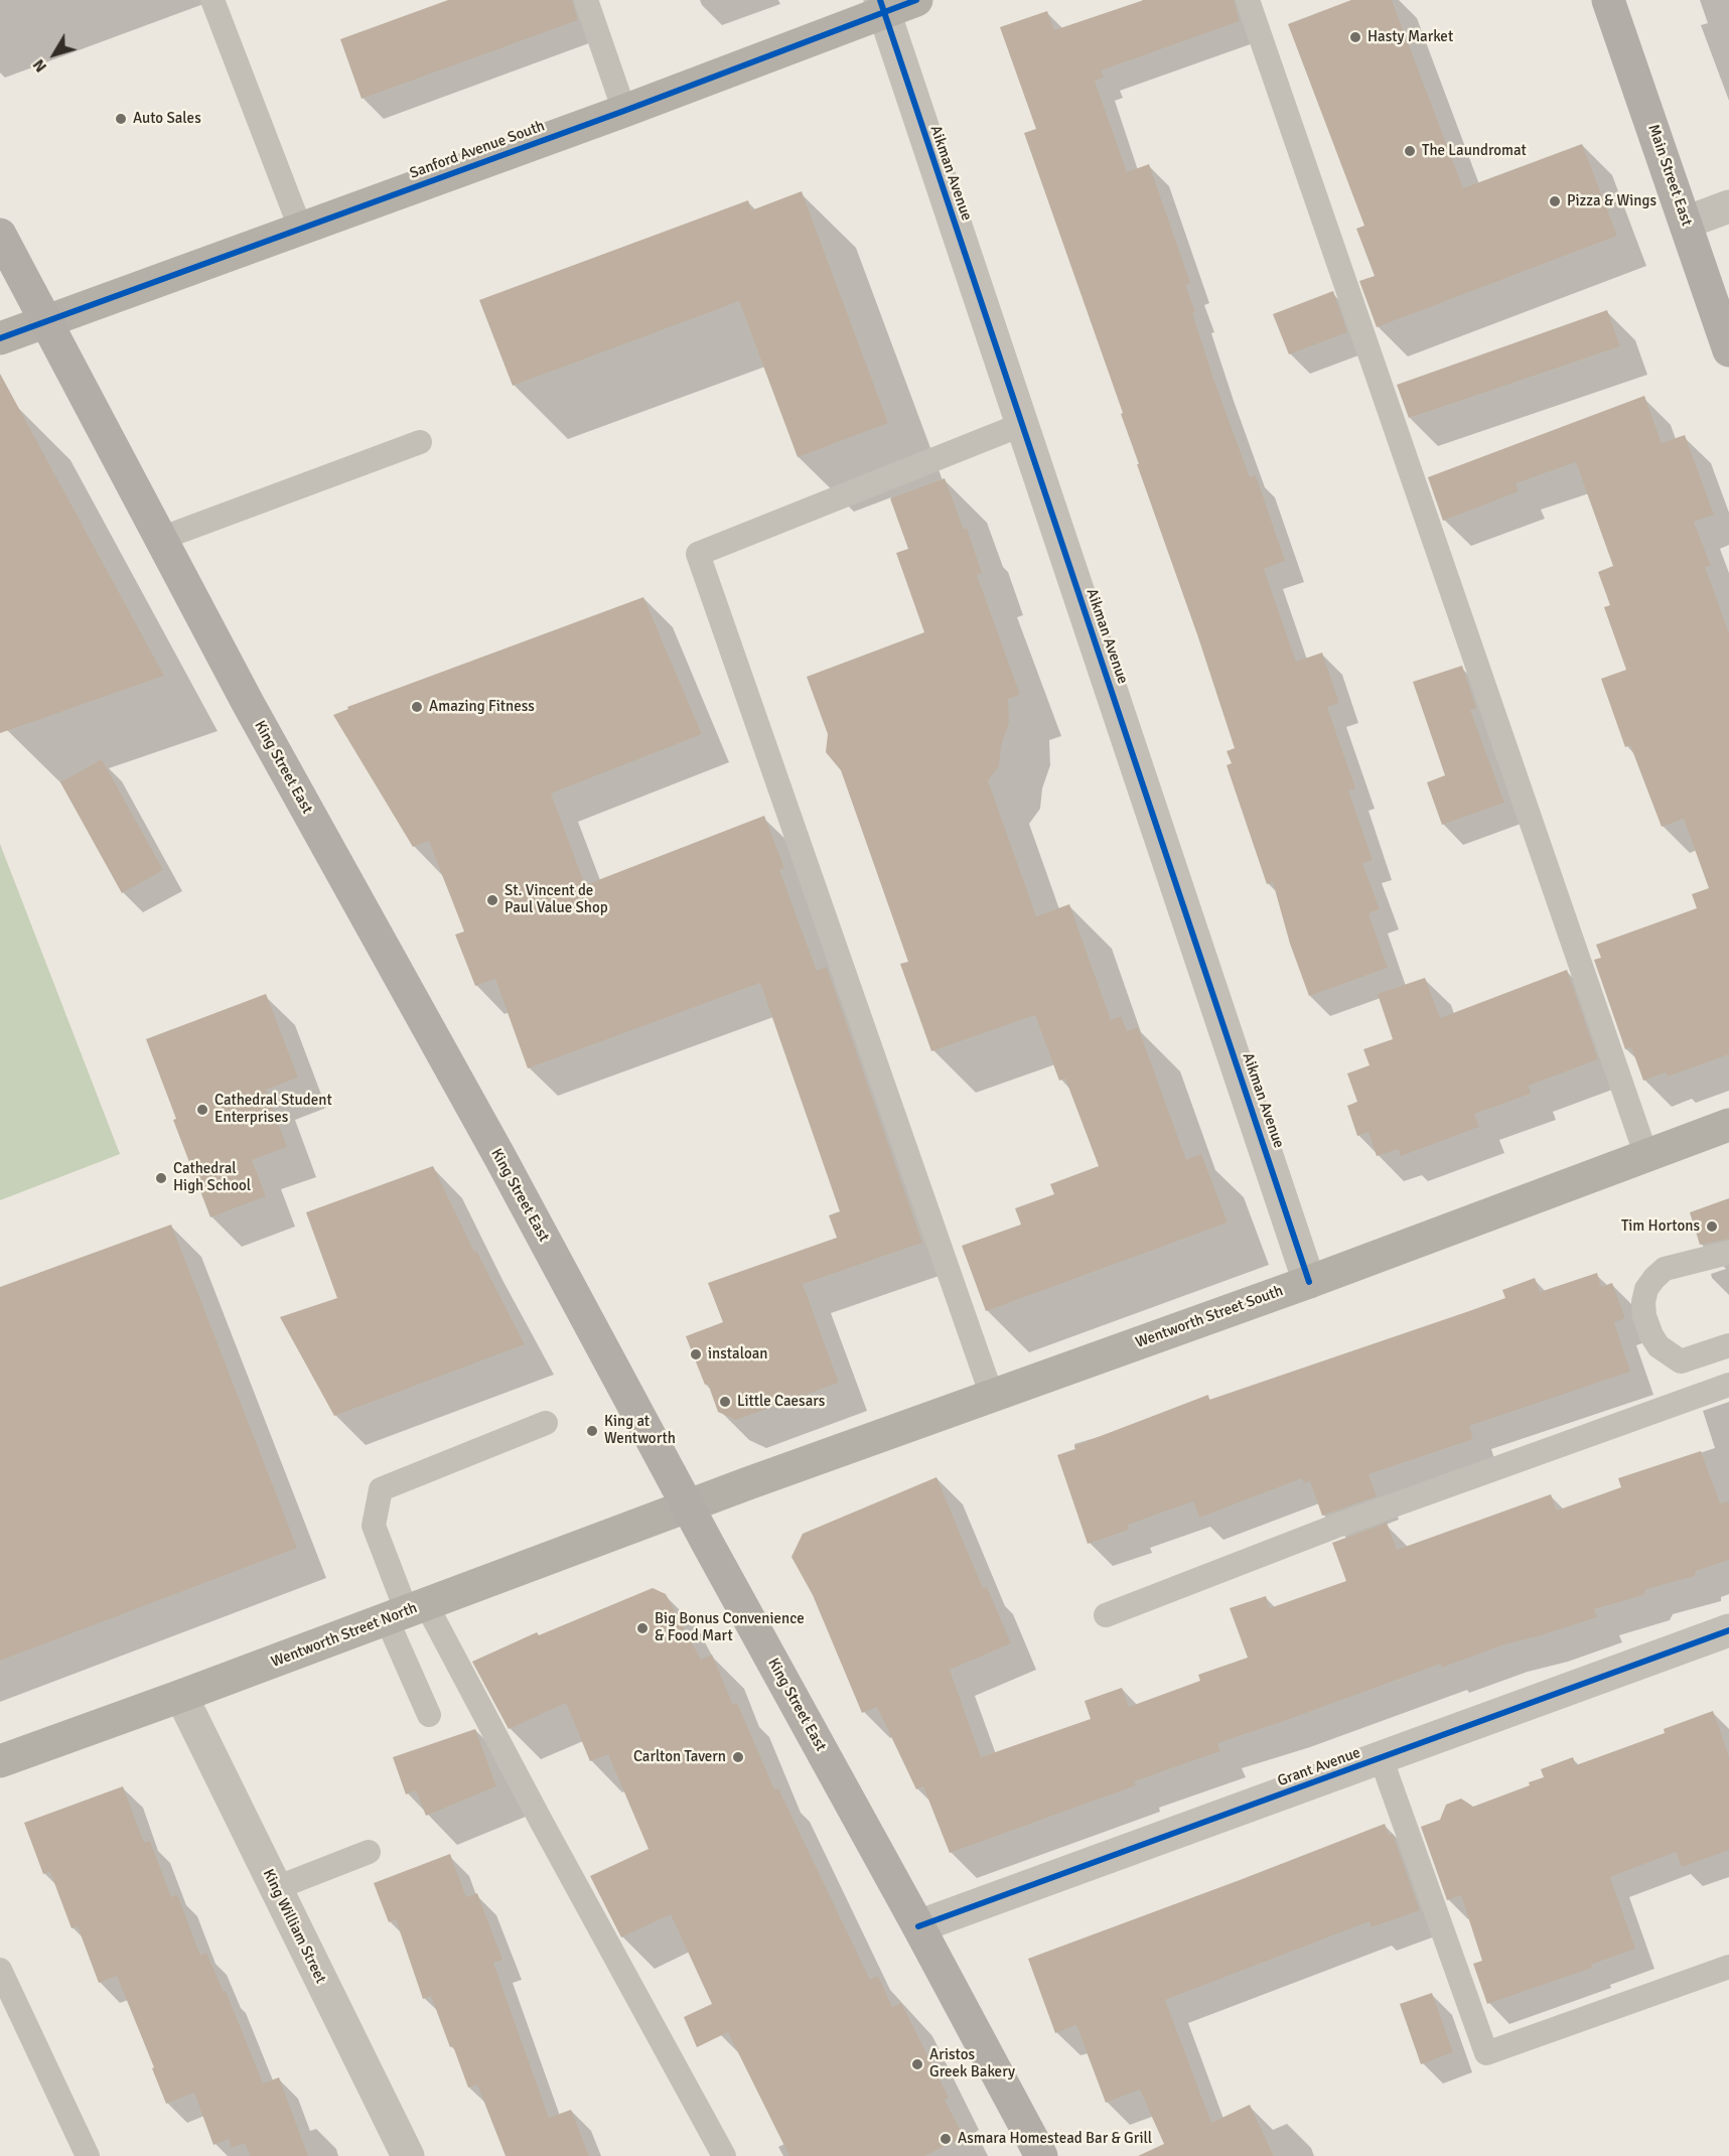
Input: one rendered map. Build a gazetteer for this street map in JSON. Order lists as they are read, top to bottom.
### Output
{
  "streets": {
    "main road": [
      "Sanford Avenue South",
      "Main Street East",
      "King Street East",
      "Wentworth Street South",
      "Wentworth Street North"
    ],
    "street": ["Aikman Avenue", "Grant Avenue", "King William Street"]
  },
  "crossings": [
    ["Sanford Avenue South", "Aikman Avenue"],
    ["Sanford Avenue South", "King Street East"],
    ["Aikman Avenue", "Wentworth Street South"],
    ["King Street East", "Wentworth Street South"],
    ["King Street East", "Wentworth Street North"],
    ["King Street East", "Grant Avenue"],
    ["Wentworth Street South", "Wentworth Street North"],
    ["Wentworth Street North", "King William Street"]
  ],
  "places": [
    "Hasty Market",
    "Auto Sales",
    "The Laundromat",
    "Pizza & Wings",
    "Amazing Fitness",
    "St. Vincent de Paul Value Shop",
    "Cathedral Student Enterprises",
    "Cathedral High School",
    "Tim Hortons",
    "instaloan",
    "Little Caesars",
    "King at Wentworth",
    "Big Bonus Convenience & Food Mart",
    "Carlton Tavern",
    "Aristos Greek Bakery",
    "Asmara Homestead Bar & Grill"
  ],
  "north": "bottom left"
}
